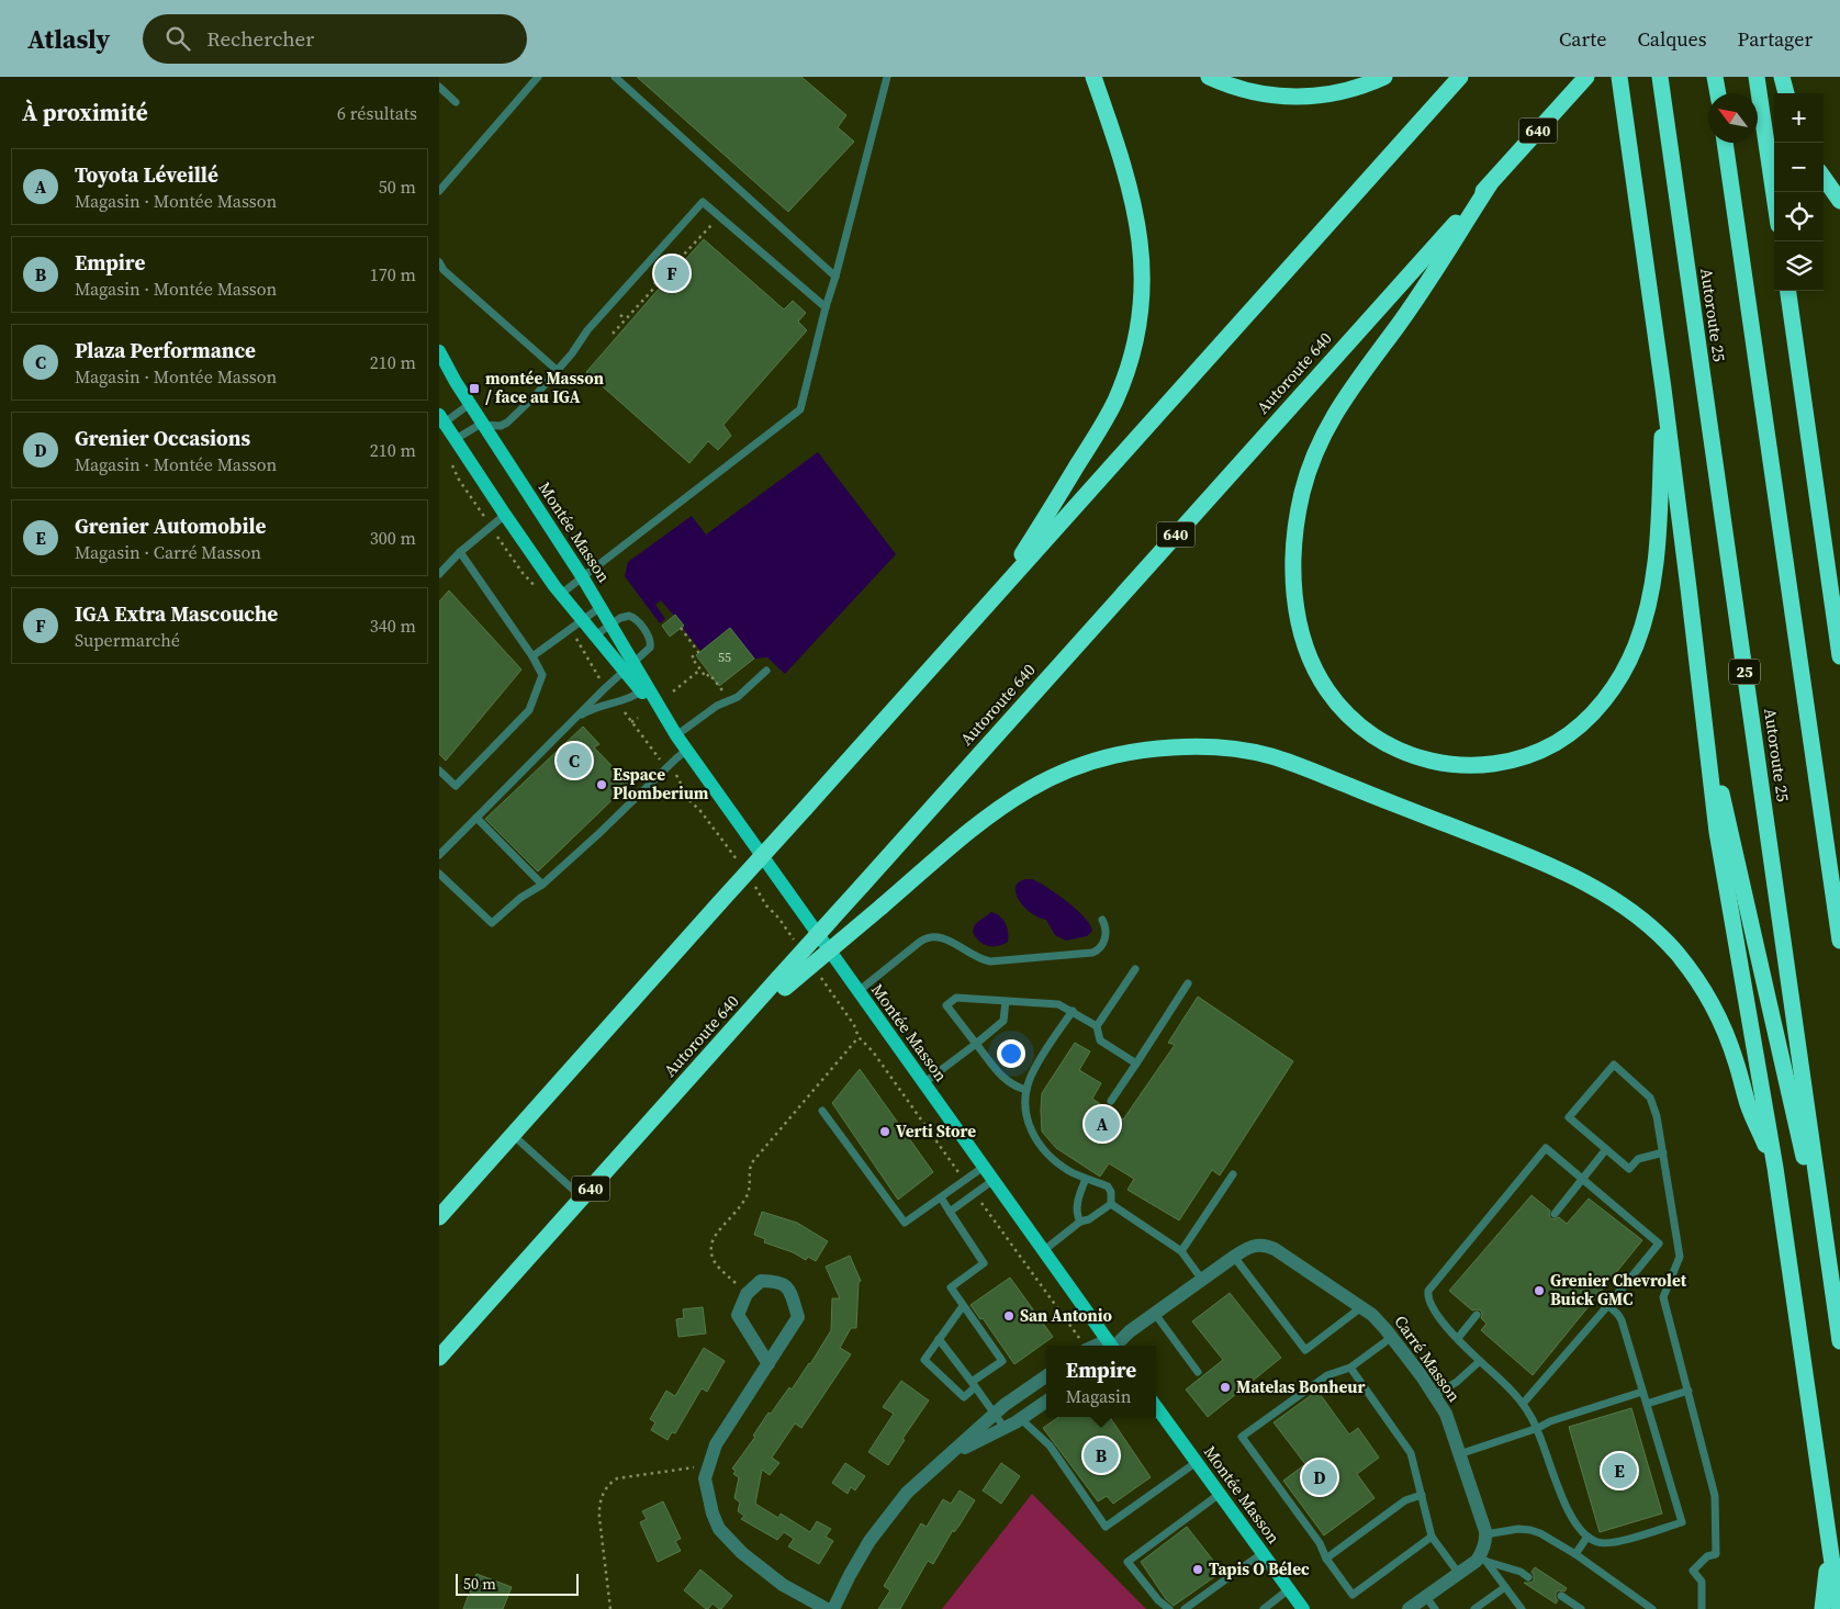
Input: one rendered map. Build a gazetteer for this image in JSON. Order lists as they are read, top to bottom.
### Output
{
  "streets": {
    "highway": [
      "640",
      "Autoroute 25",
      "Autoroute 640",
      "25"
    ],
    "main road": ["Montée Masson"],
    "street": ["Carré Masson"]
  },
  "places": {
    "transit": ["montée Masson / face au IGA"],
    "other": [
      "Espace Plomberium",
      "Verti Store",
      "Grenier Chevrolet Buick GMC",
      "San Antonio",
      "Matelas Bonheur",
      "Tapis O Bélec"
    ]
  },
  "house_numbers": ["55"],
  "scale_bar": "50 m",
  "north": "top left",
  "page": {
    "header": "Atlasly",
    "search": "Rechercher",
    "nav": ["Carte", "Calques", "Partager"],
    "heading": ["À proximité", "6 résultats"],
    "map_buttons": ["+", "−"],
    "list": [
      {
        "mark": "A",
        "name": "Toyota Léveillé",
        "note": "Magasin · Montée Masson",
        "value": "50 m"
      },
      {
        "mark": "B",
        "name": "Empire",
        "note": "Magasin · Montée Masson",
        "value": "170 m"
      },
      {
        "mark": "C",
        "name": "Plaza Performance",
        "note": "Magasin · Montée Masson",
        "value": "210 m"
      },
      {
        "mark": "D",
        "name": "Grenier Occasions",
        "note": "Magasin · Montée Masson",
        "value": "210 m"
      },
      {
        "mark": "E",
        "name": "Grenier Automobile",
        "note": "Magasin · Carré Masson",
        "value": "300 m"
      },
      {
        "mark": "F",
        "name": "IGA Extra Mascouche",
        "note": "Supermarché",
        "value": "340 m"
      }
    ],
    "pins": [
      "F",
      "C",
      "A",
      "B",
      "E",
      "D"
    ],
    "popup": ["Empire", "Magasin"],
    "scale": "50 m"
  }
}
